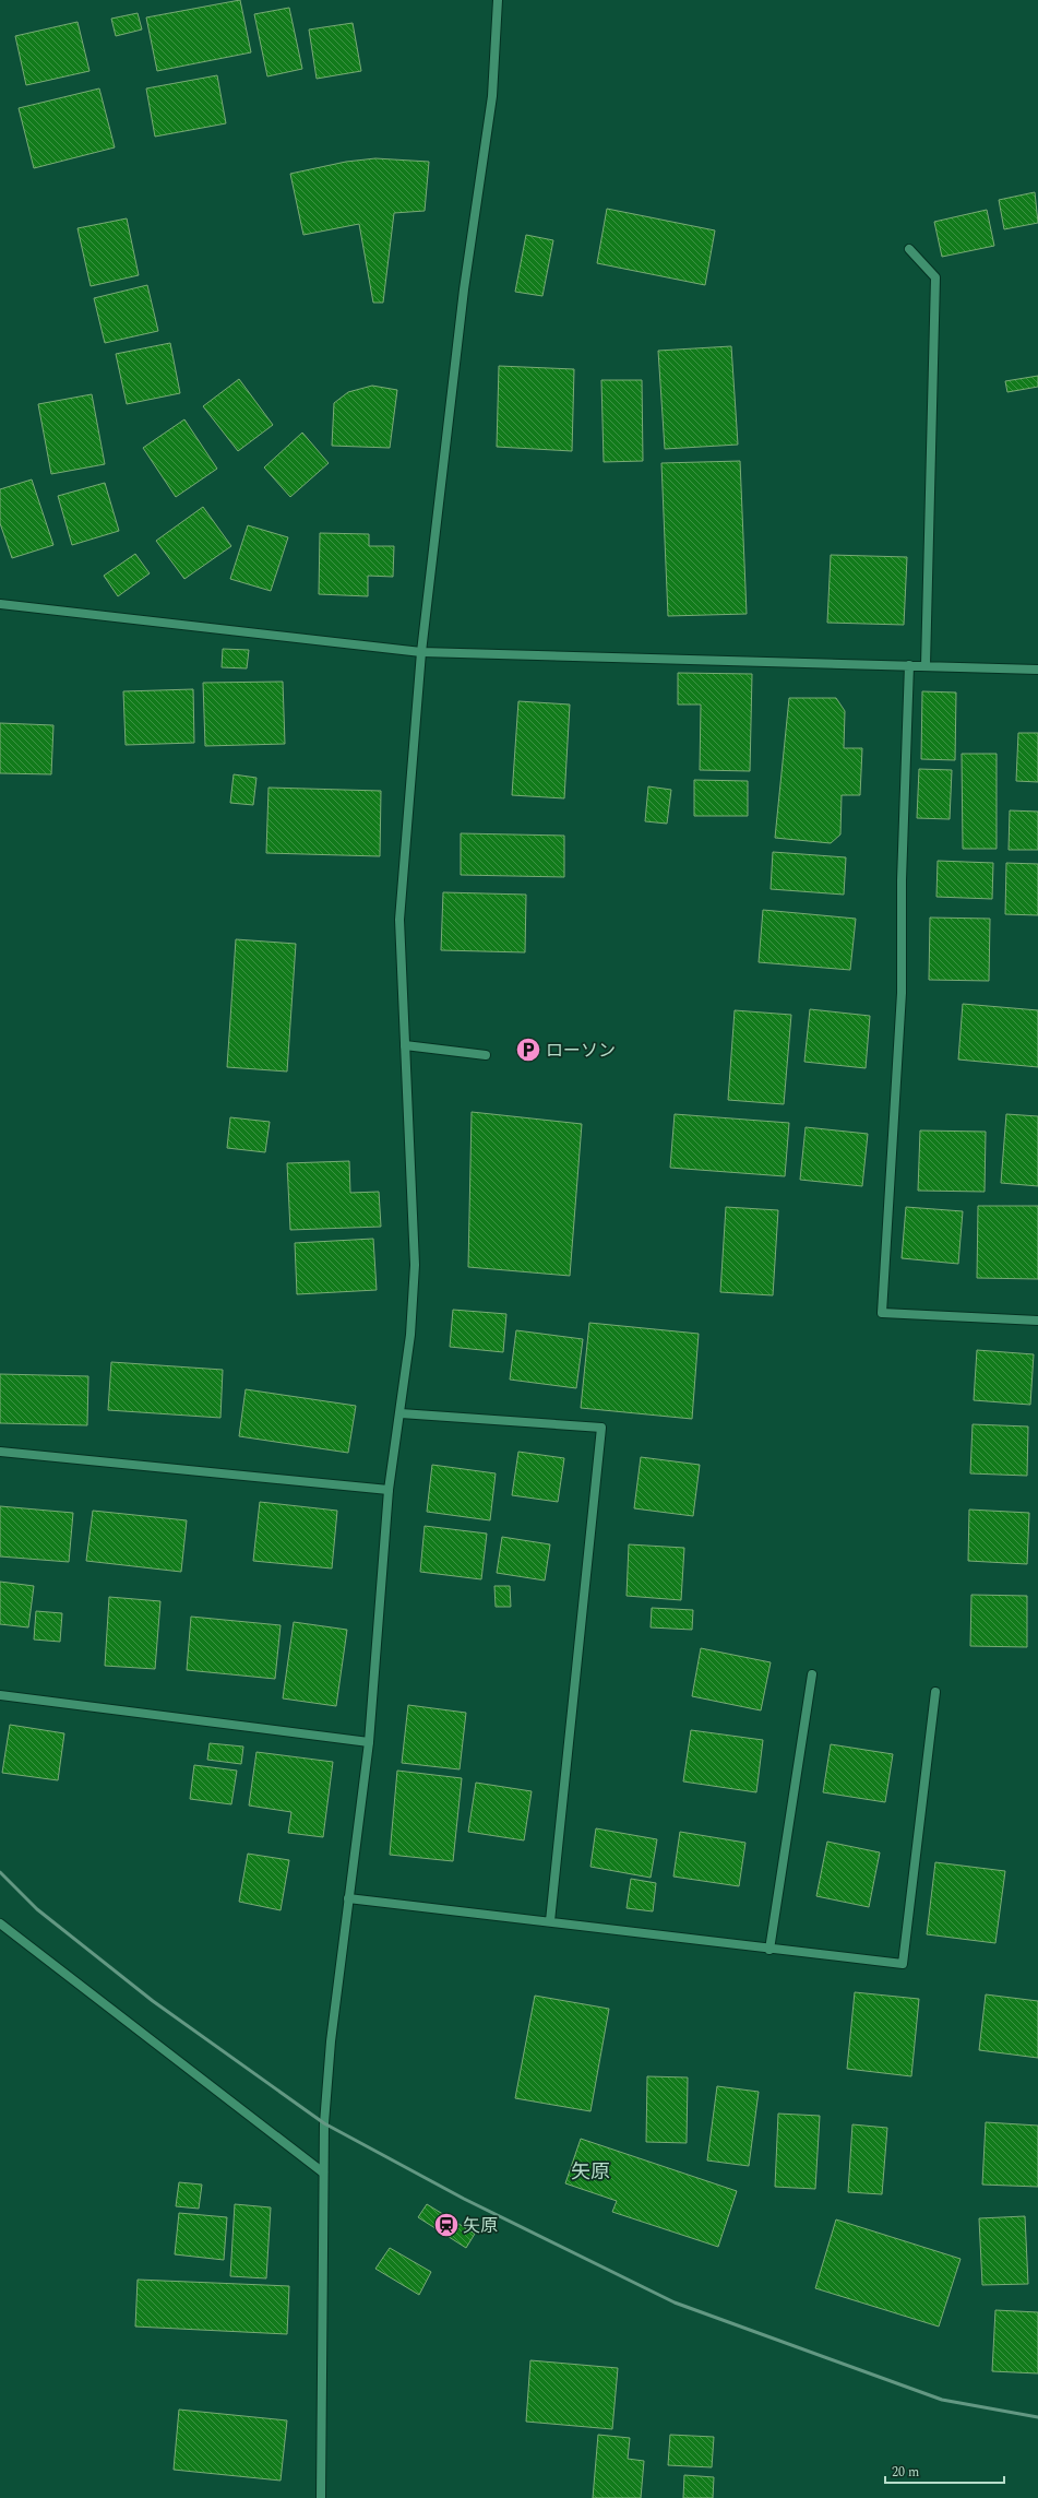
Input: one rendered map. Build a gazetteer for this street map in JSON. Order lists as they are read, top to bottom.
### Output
{
  "districts": ["矢原"],
  "places": {
    "parking": ["ローソン"],
    "station": ["矢原"]
  },
  "scale_bar": "20 m"
}
